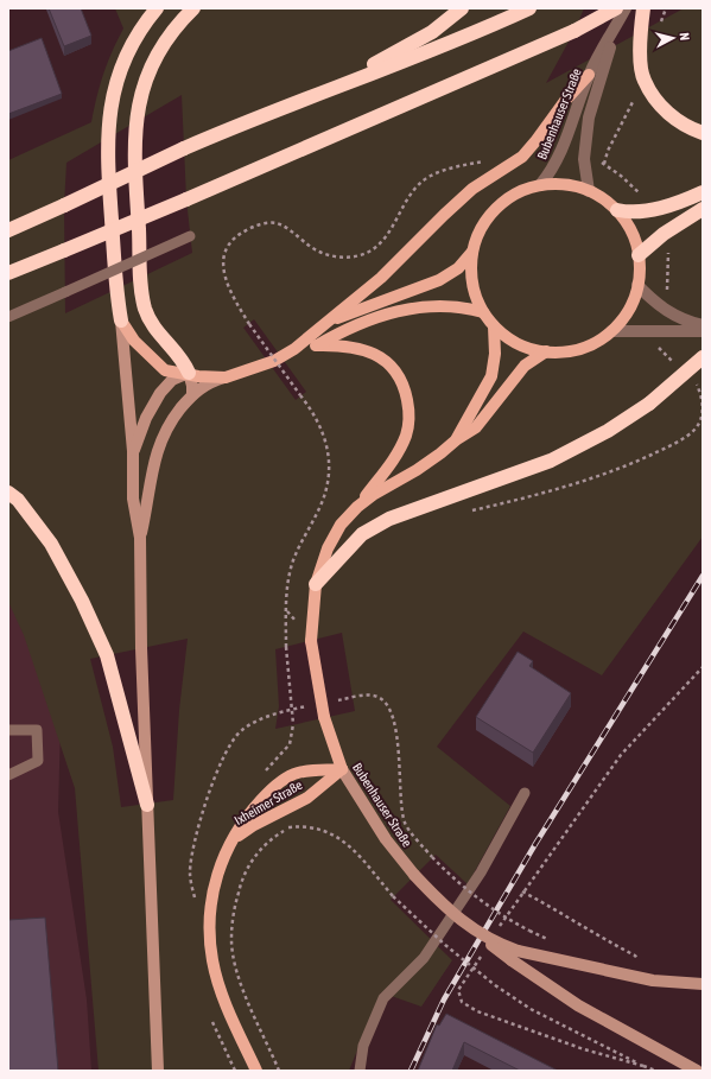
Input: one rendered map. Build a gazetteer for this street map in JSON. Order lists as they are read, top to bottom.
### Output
{
  "streets": {
    "main road": ["Bubenhauser Straße", "Ixheimer Straße"]
  },
  "crossings": [
    ["Bubenhauser Straße", "Ixheimer Straße"]
  ],
  "north": "right"
}
